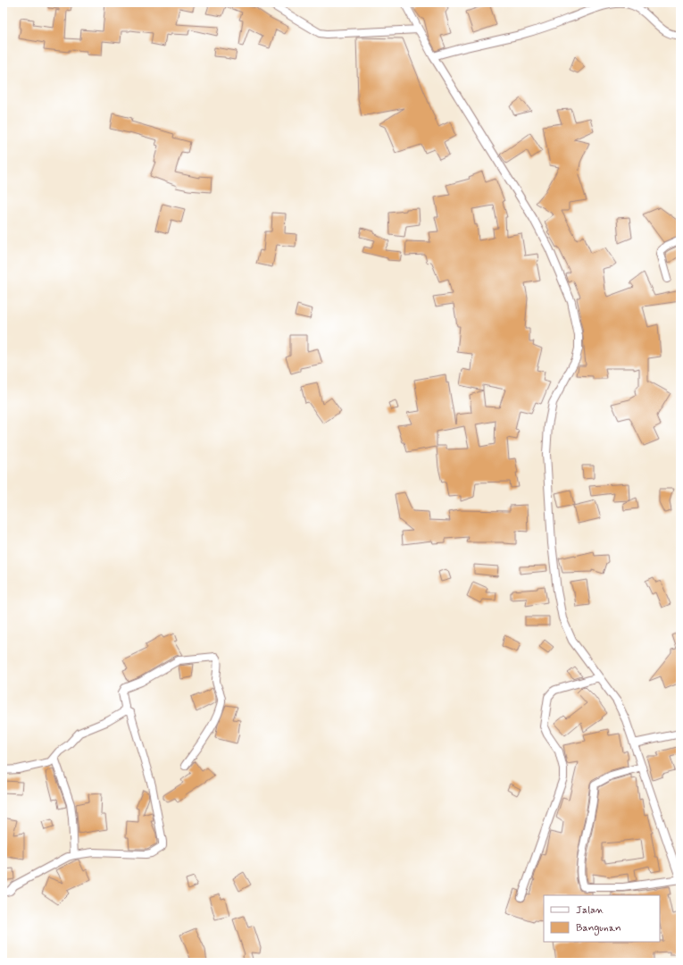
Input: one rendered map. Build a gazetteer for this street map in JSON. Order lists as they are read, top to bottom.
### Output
{
  "legend": ["Jalan", "Bangunan"]
}
